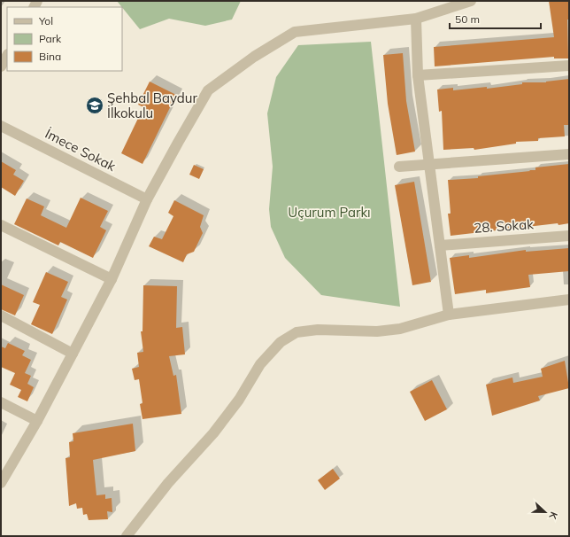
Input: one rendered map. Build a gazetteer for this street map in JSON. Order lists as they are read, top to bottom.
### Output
{
  "streets": {
    "street": ["İmece Sokak", "28. Sokak"]
  },
  "parks": ["Uçurum Parkı"],
  "places": {
    "school or university": ["Şehbal Baydur İlkokulu"]
  },
  "legend": ["Yol", "Park", "Bina"],
  "scale_bar": "50 m",
  "north": "right"
}
